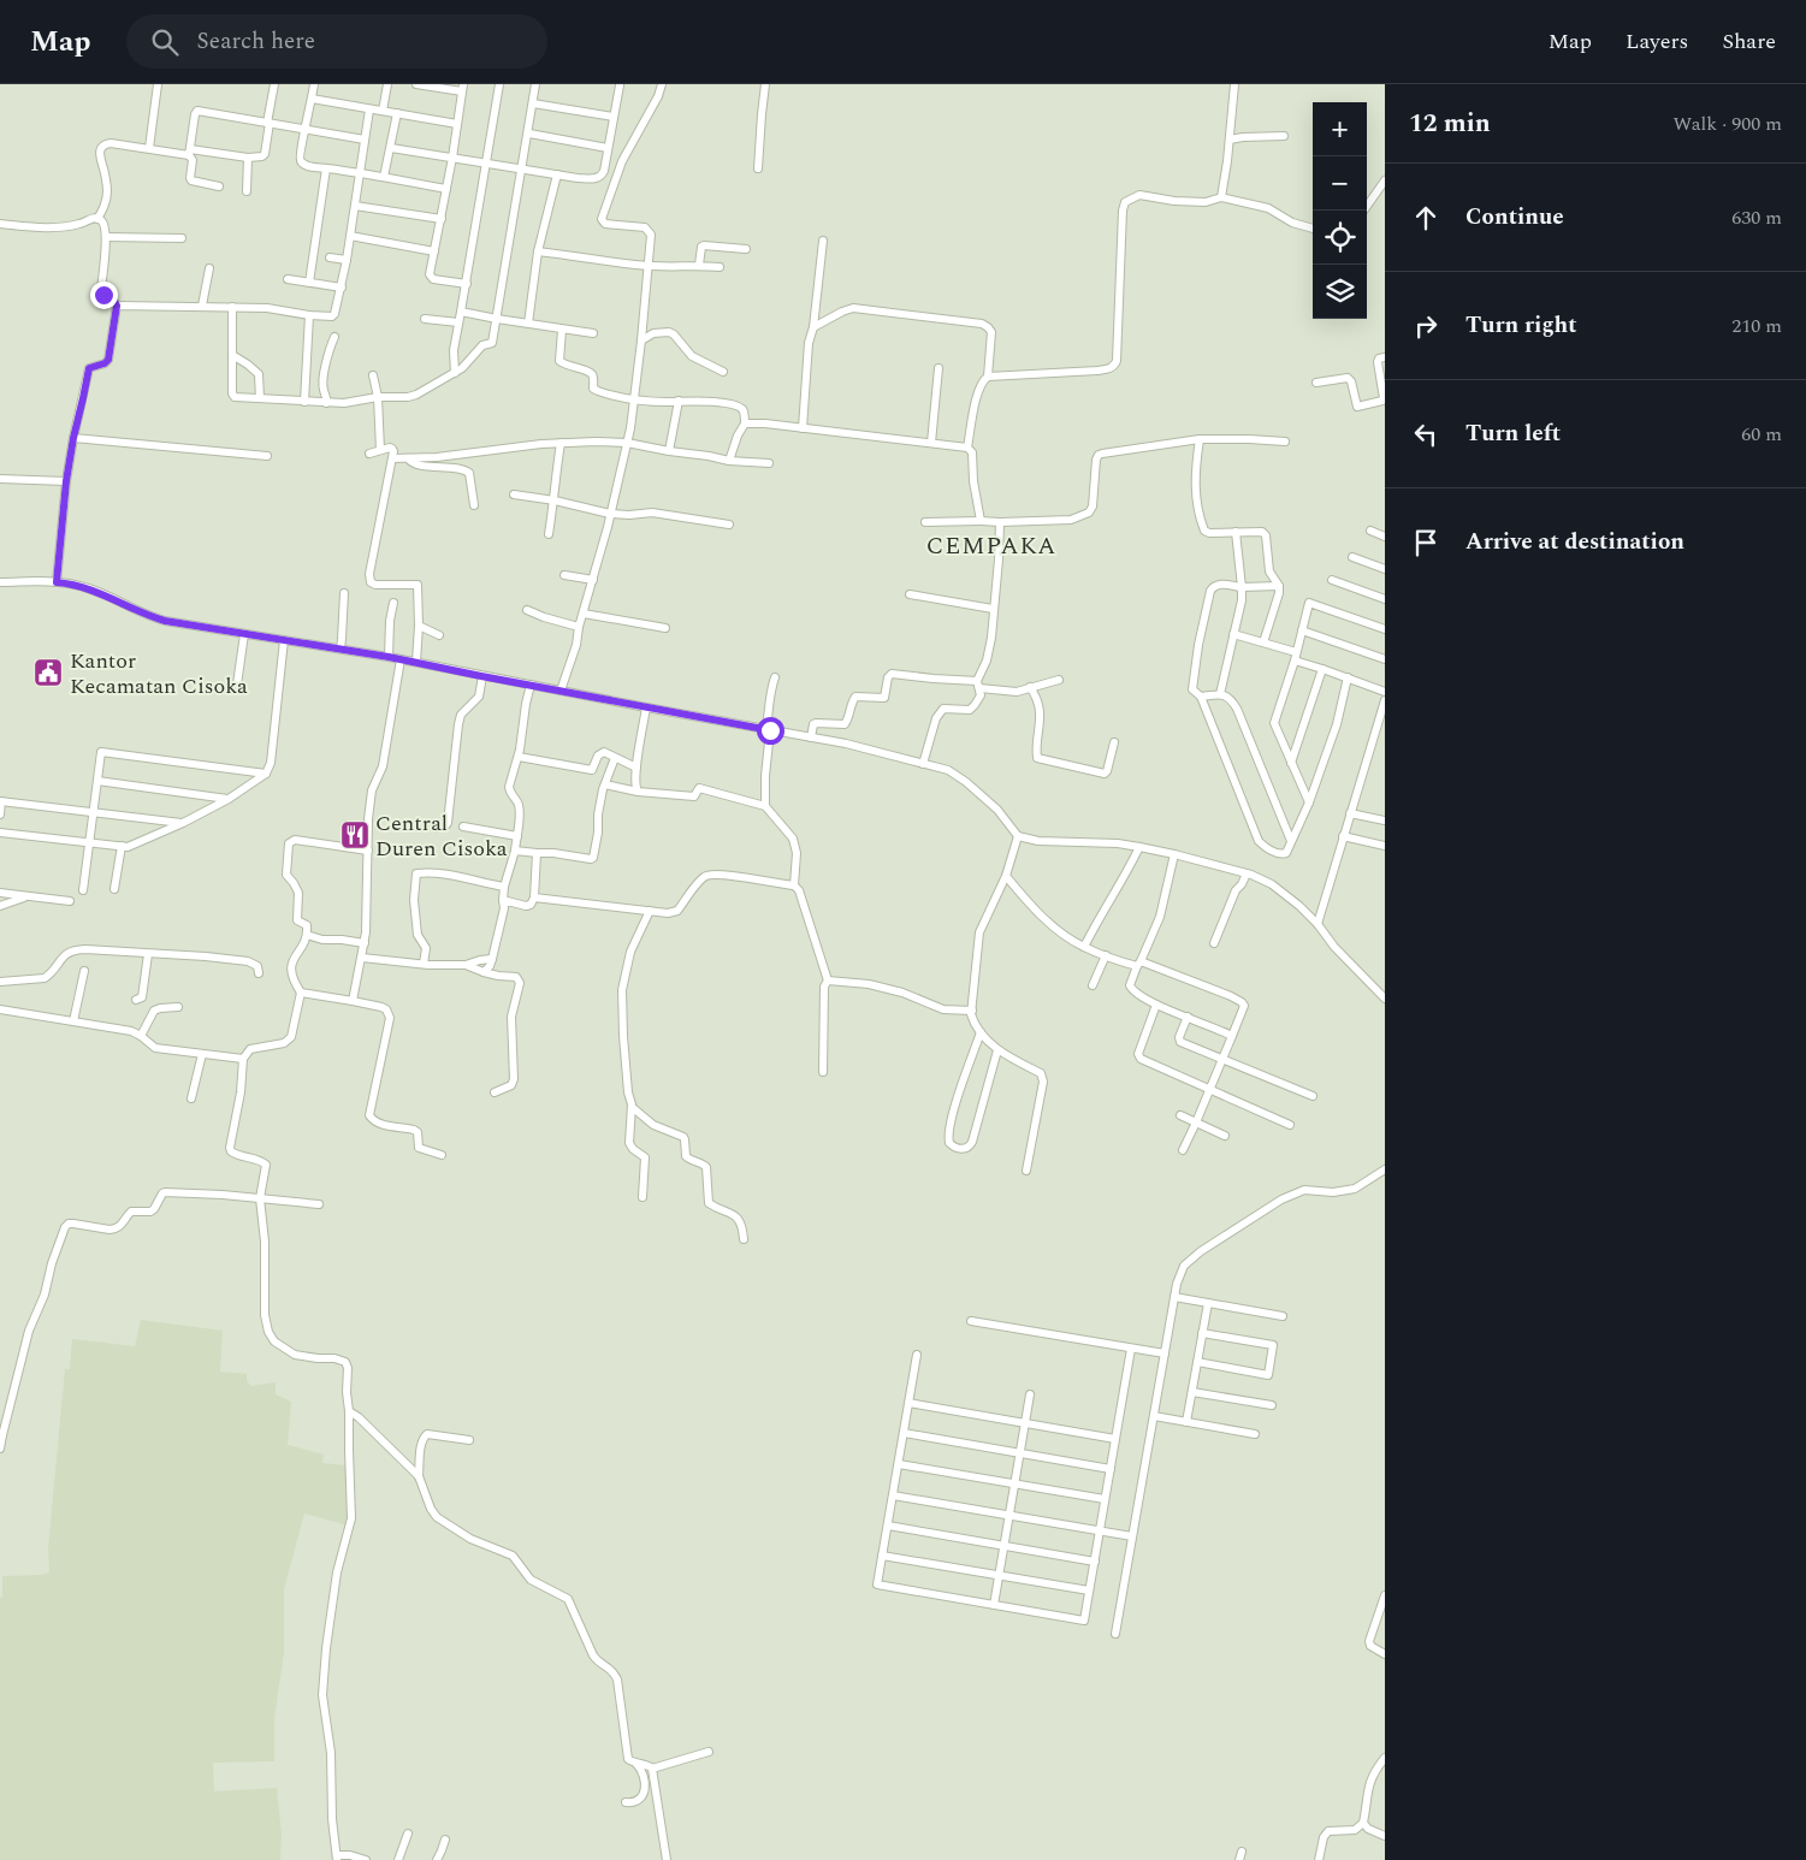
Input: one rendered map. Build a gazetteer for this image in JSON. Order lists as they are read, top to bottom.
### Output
{
  "districts": ["CEMPAKA"],
  "places": {
    "public building": ["Kantor Kecamatan Cisoka"],
    "restaurant": ["Central Duren Cisoka"]
  },
  "page": {
    "header": "Map",
    "search": "Search here",
    "nav": ["Map", "Layers", "Share"],
    "heading": ["12 min", "Walk · 900 m"],
    "map_buttons": ["+", "−"],
    "list": [
      ["Continue", "630 m"],
      ["Turn right", "210 m"],
      ["Turn left", "60 m"],
      "Arrive at destination"
    ]
  }
}
